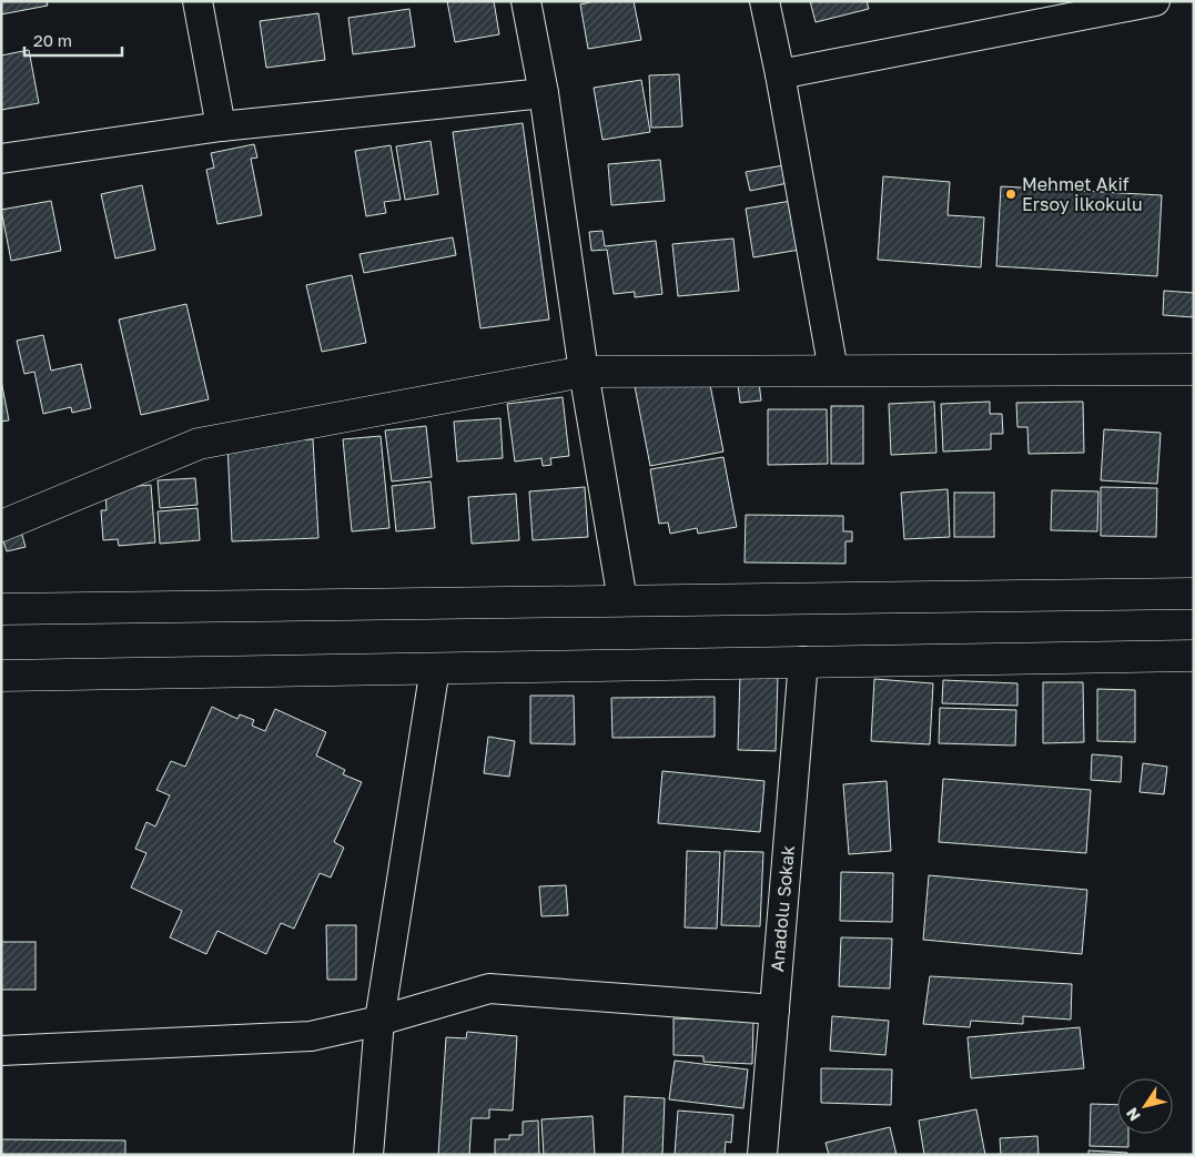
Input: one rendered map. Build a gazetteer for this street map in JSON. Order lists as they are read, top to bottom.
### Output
{
  "streets": {
    "street": ["Anadolu Sokak"]
  },
  "places": ["Mehmet Akif Ersoy İlkokulu"],
  "scale_bar": "20 m",
  "north": "bottom left"
}
